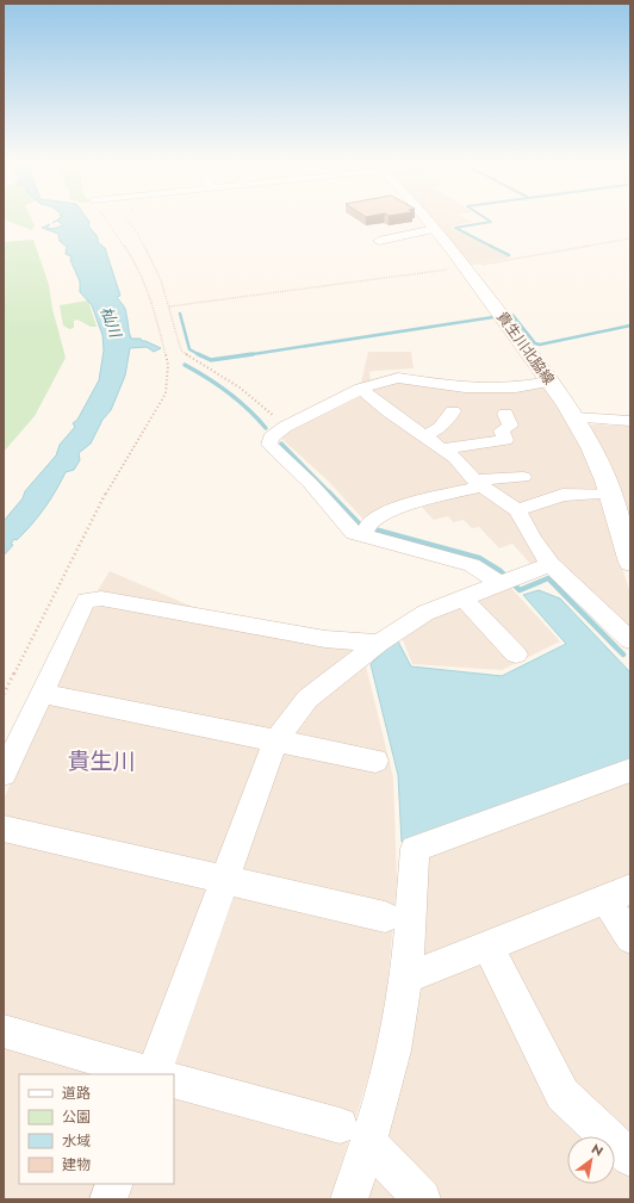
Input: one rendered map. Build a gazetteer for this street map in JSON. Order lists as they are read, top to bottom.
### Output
{
  "streets": {
    "main road": ["貴生川北脇線"]
  },
  "districts": ["貴生川"],
  "water": ["杣川"],
  "legend": [
    "道路",
    "公園",
    "水域",
    "建物"
  ],
  "north": "top right"
}
